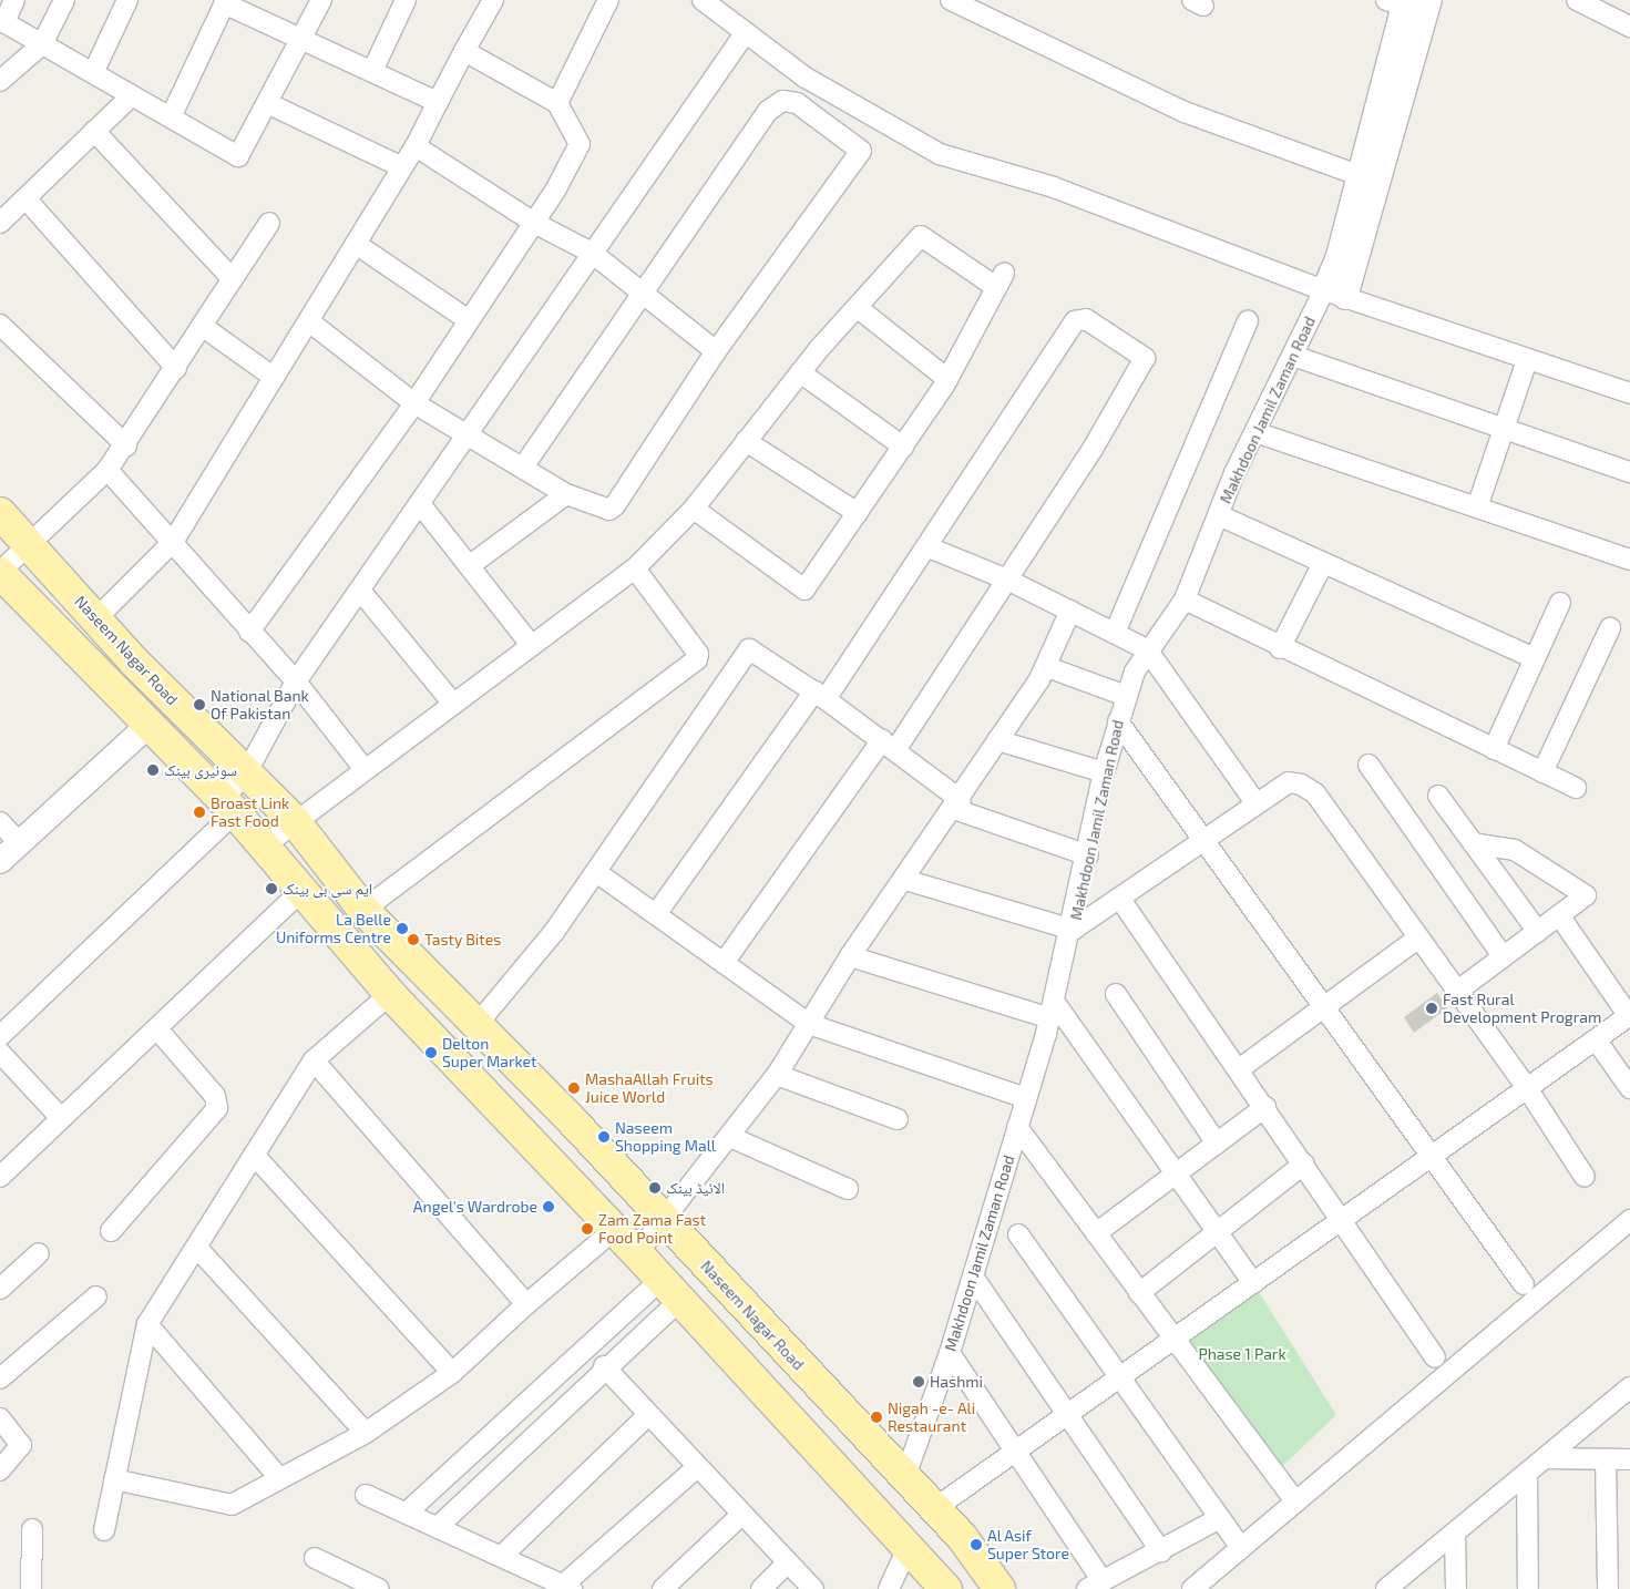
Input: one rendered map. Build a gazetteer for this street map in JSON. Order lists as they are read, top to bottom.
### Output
{
  "streets": {
    "main road": ["Naseem Nagar Road"],
    "street": ["Makhdoon Jamil Zaman Road"]
  },
  "crossings": [
    ["Makhdoon Jamil Zaman Road", "Naseem Nagar Road"]
  ],
  "parks": ["Phase 1 Park"],
  "places": [
    "National Bank Of Pakistan",
    "سونیری بینک",
    "Broast Link Fast Food",
    "ایم سی بی بینک",
    "La Belle Uniforms Centre",
    "Tasty Bites",
    "Fast Rural Development Program",
    "Delton Super Market",
    "MashaAllah Fruits Juice World",
    "Naseem Shopping Mall",
    "الائیڈ بینک",
    "Angel's Wardrobe",
    "Zam Zama Fast Food Point",
    "Hashmi",
    "Nigah -e- Ali Restaurant",
    "Al Asif Super Store"
  ]
}
